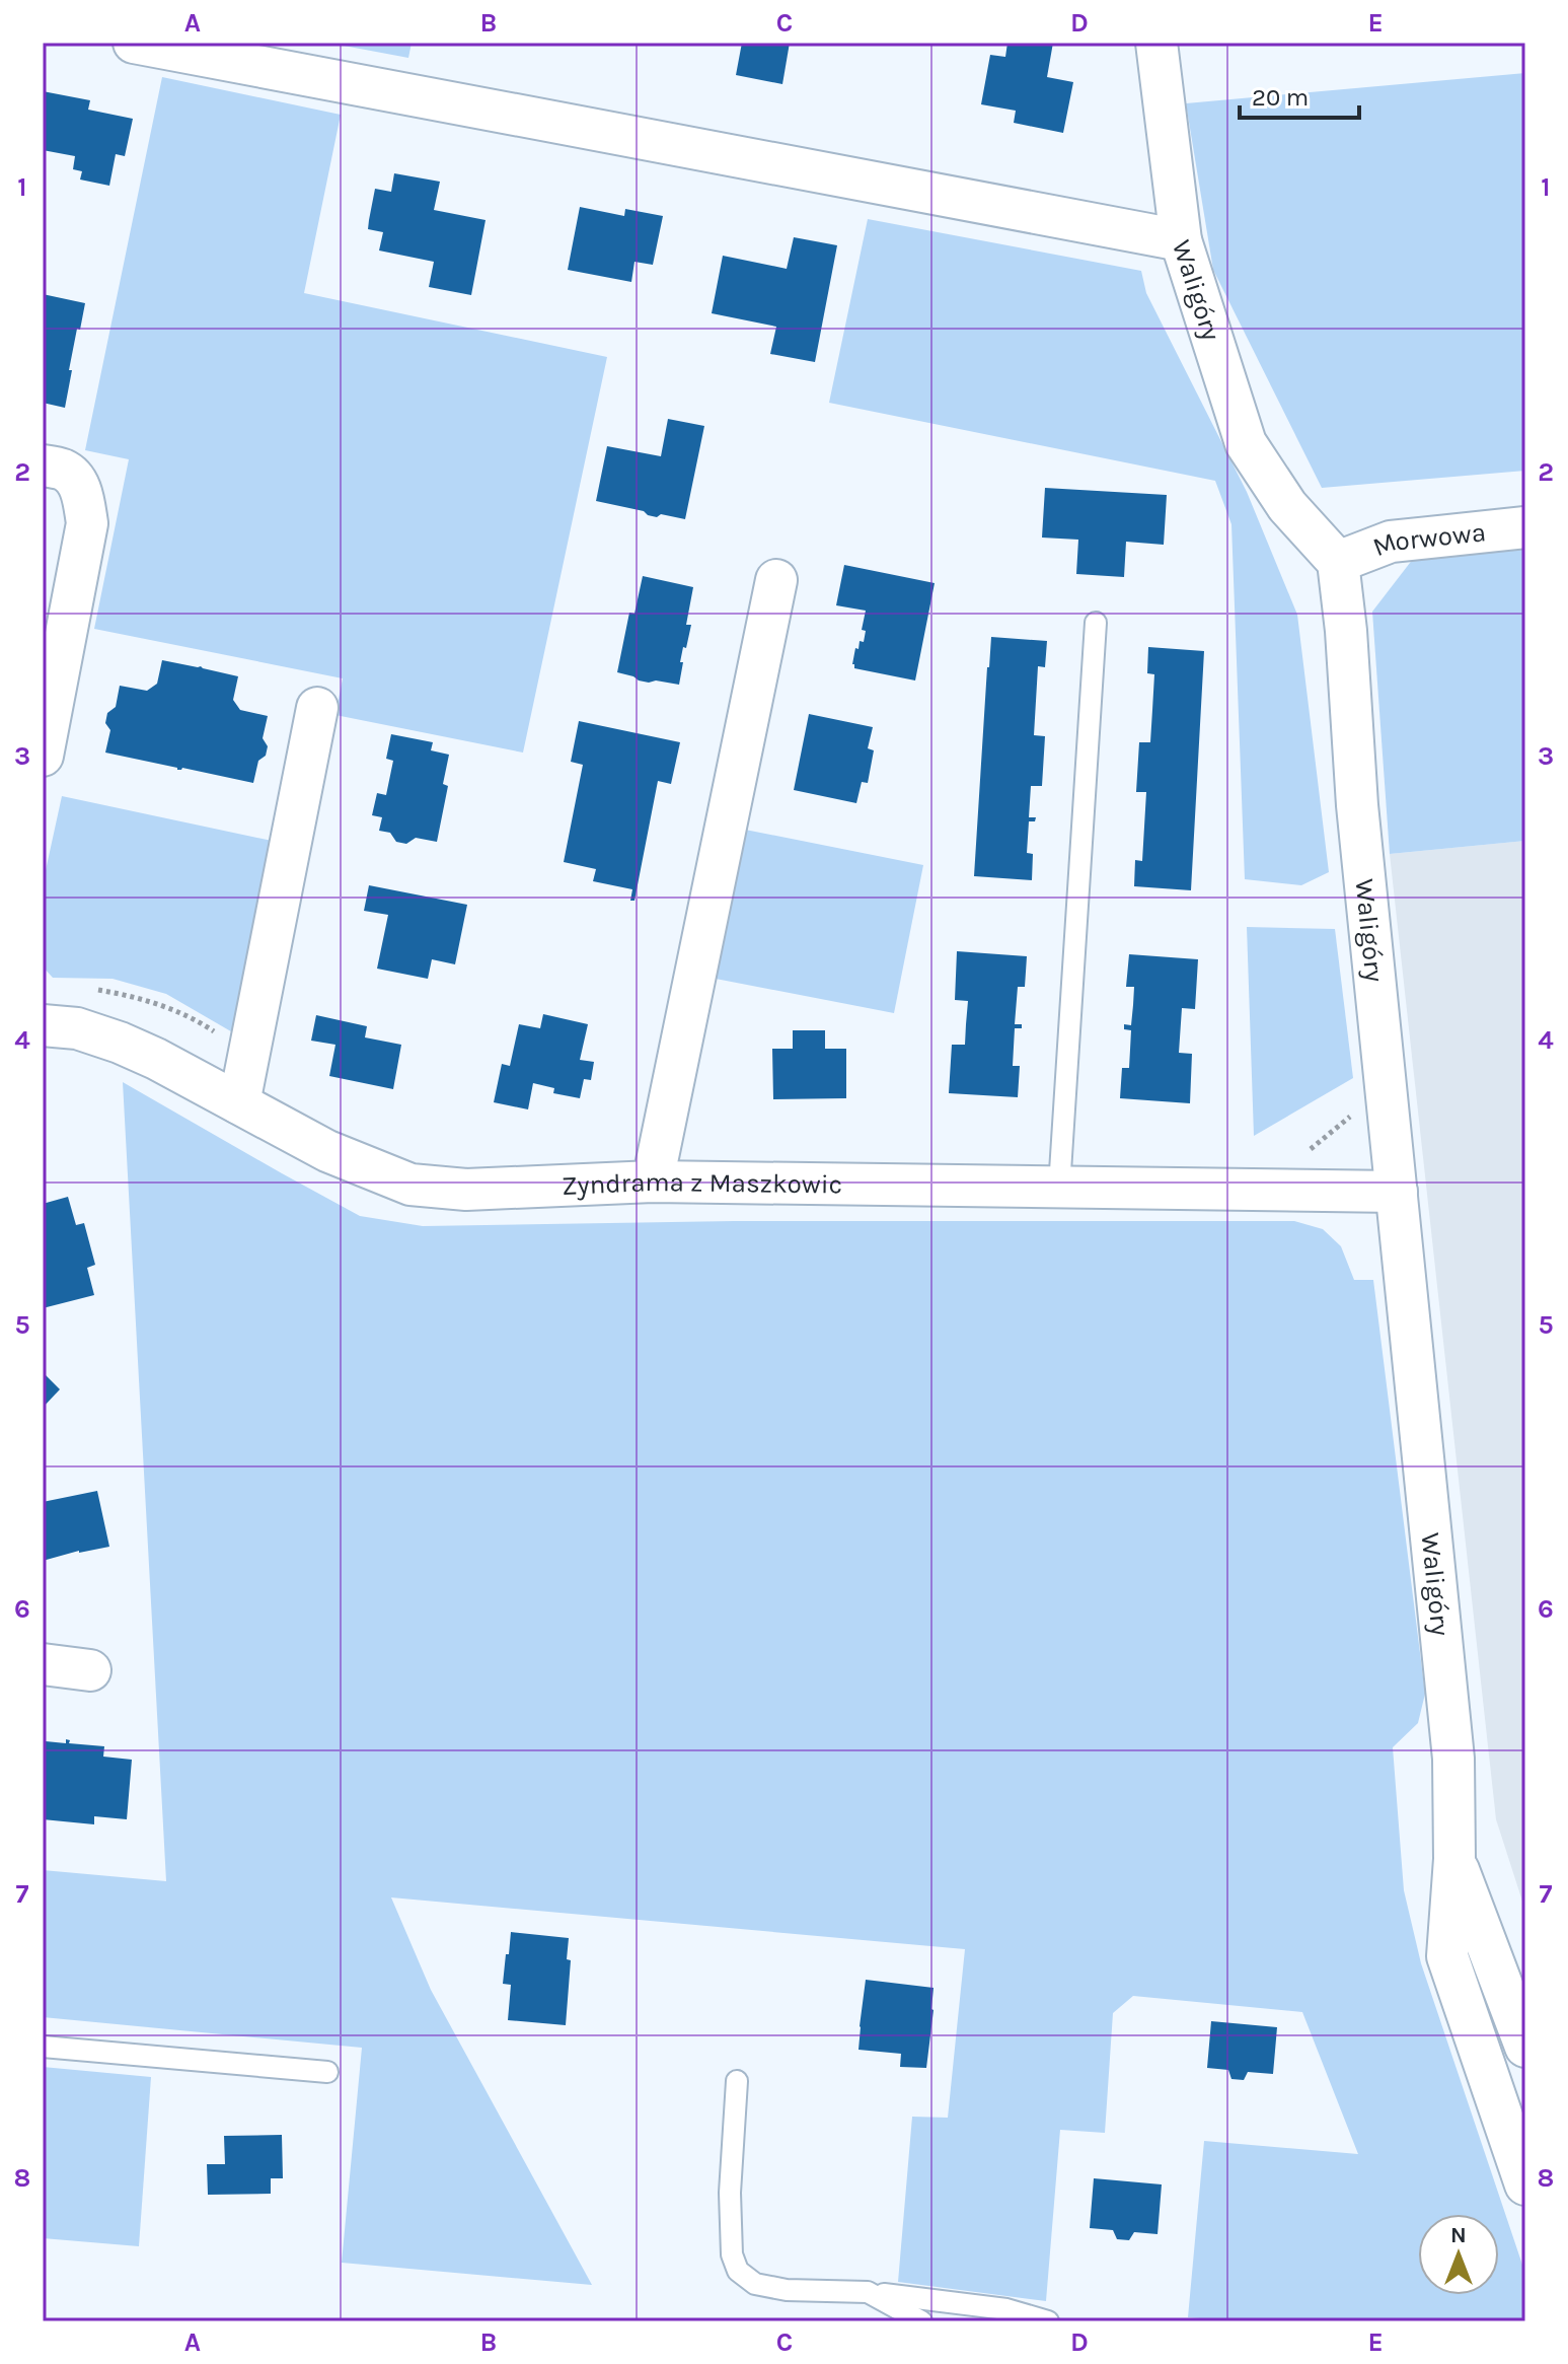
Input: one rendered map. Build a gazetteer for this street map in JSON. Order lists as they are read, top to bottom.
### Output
{
  "streets": {
    "street": ["Waligóry", "Morwowa", "Zyndrama z Maszkowic"]
  },
  "crossings": [
    ["Waligóry", "Morwowa"],
    ["Waligóry", "Zyndrama z Maszkowic"]
  ],
  "scale_bar": "20 m",
  "north": "top",
  "grid": {
    "columns": [
      "A",
      "B",
      "C",
      "D",
      "E"
    ],
    "rows": [
      "1",
      "2",
      "3",
      "4",
      "5",
      "6",
      "7",
      "8"
    ]
  }
}
